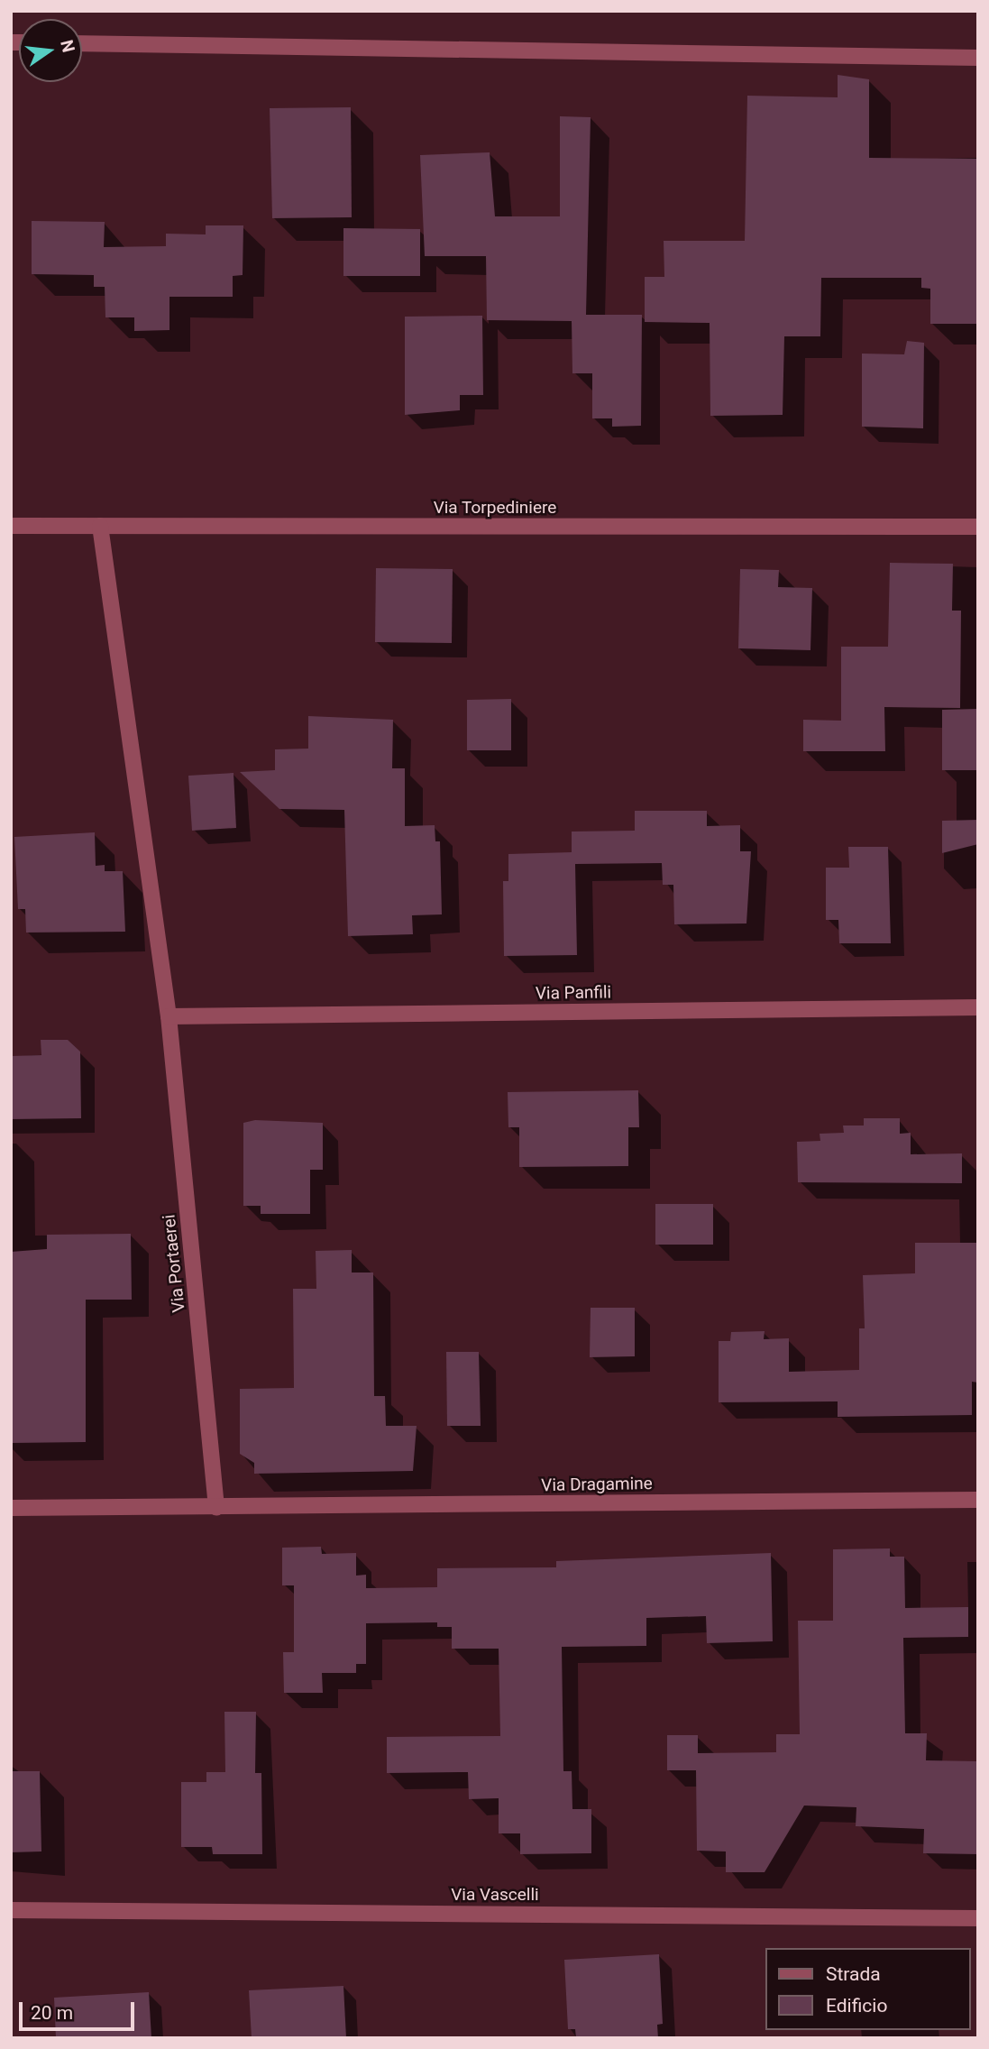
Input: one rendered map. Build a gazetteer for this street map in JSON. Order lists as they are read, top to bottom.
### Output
{
  "streets": {
    "street": [
      "Via Torpediniere",
      "Via Panfili",
      "Via Portaerei",
      "Via Dragamine",
      "Via Vascelli"
    ]
  },
  "crossings": [
    ["Via Torpediniere", "Via Portaerei"],
    ["Via Panfili", "Via Portaerei"],
    ["Via Portaerei", "Via Dragamine"]
  ],
  "legend": ["Strada", "Edificio"],
  "scale_bar": "20 m",
  "north": "right"
}
